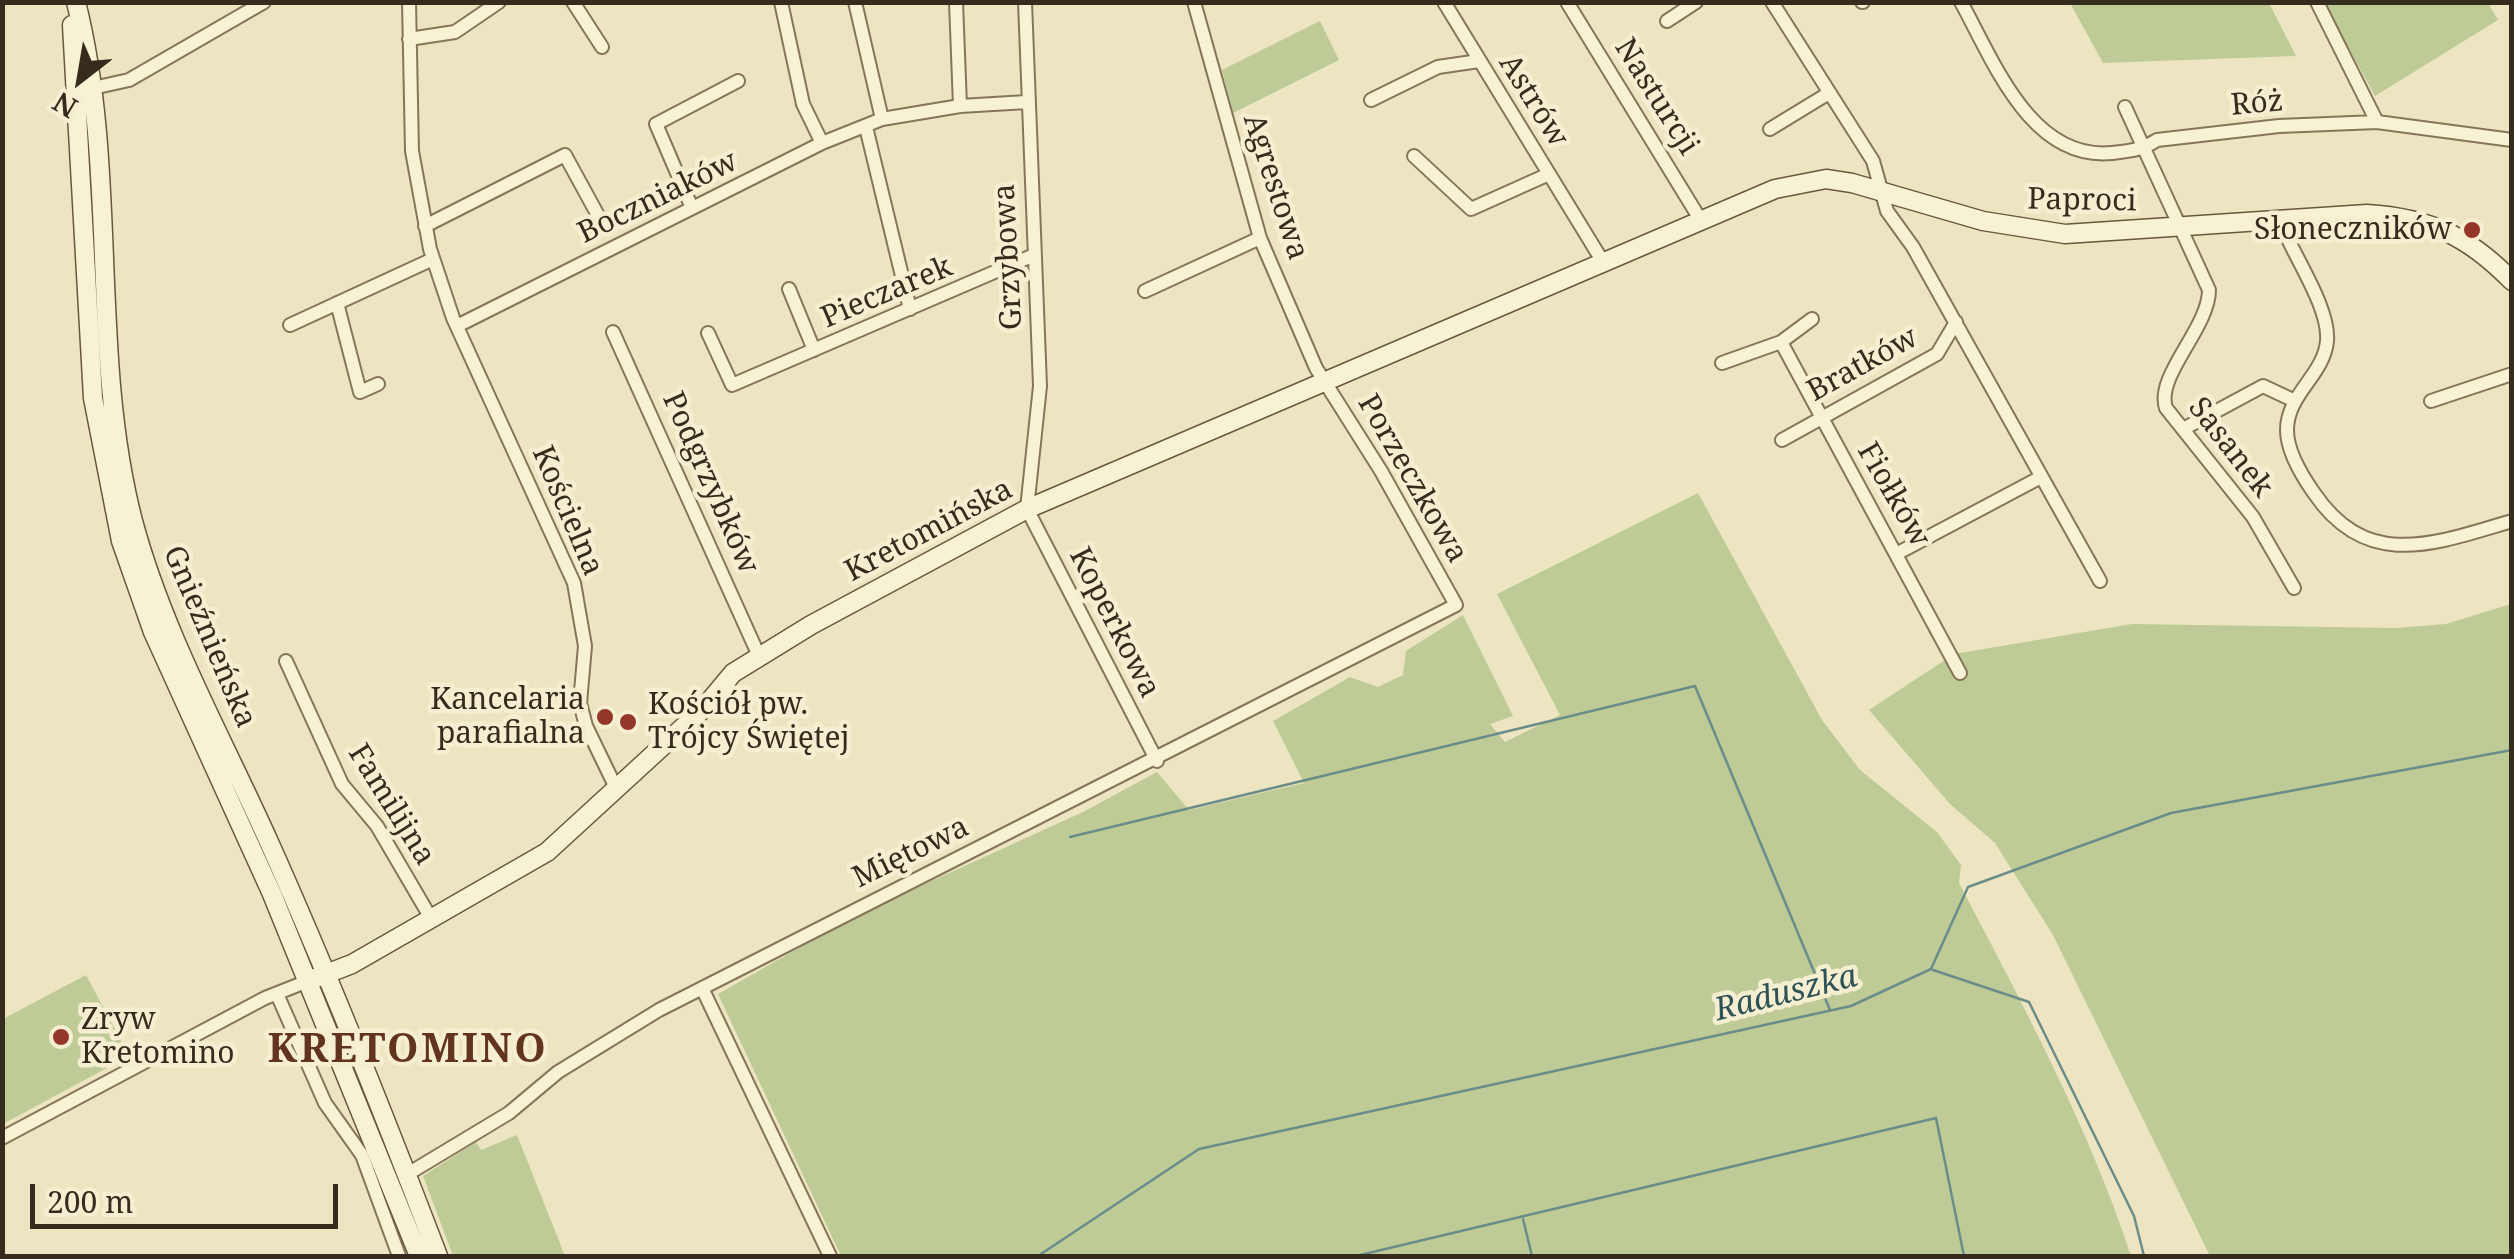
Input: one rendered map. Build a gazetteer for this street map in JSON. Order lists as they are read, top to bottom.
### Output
{
  "streets": {
    "street": [
      "Nasturcji",
      "Astrów",
      "Róż",
      "Agrestowa",
      "Boczniaków",
      "Paproci",
      "Grzybowa",
      "Pieczarek",
      "Bratków",
      "Sasanek",
      "Porzeczkowa",
      "Podgrzybków",
      "Fiołków",
      "Kościelna",
      "Kretomińska",
      "Koperkowa",
      "Gnieźnieńska",
      "Familijna",
      "Miętowa"
    ]
  },
  "crossings": [
    ["Nasturcji", "Paproci"],
    ["Astrów", "Kretomińska"],
    ["Agrestowa", "Porzeczkowa"],
    ["Agrestowa", "Kretomińska"],
    ["Boczniaków", "Grzybowa"],
    ["Boczniaków", "Kościelna"],
    ["Paproci", "Bratków"],
    ["Paproci", "Sasanek"],
    ["Paproci", "Kretomińska"],
    ["Grzybowa", "Pieczarek"],
    ["Grzybowa", "Kretomińska"],
    ["Grzybowa", "Koperkowa"],
    ["Bratków", "Fiołków"],
    ["Porzeczkowa", "Kretomińska"],
    ["Porzeczkowa", "Miętowa"],
    ["Podgrzybków", "Kretomińska"],
    ["Kościelna", "Kretomińska"],
    ["Kretomińska", "Koperkowa"],
    ["Kretomińska", "Gnieźnieńska"],
    ["Kretomińska", "Familijna"],
    ["Koperkowa", "Miętowa"],
    ["Gnieźnieńska", "Miętowa"]
  ],
  "districts": ["KRETOMINO"],
  "water": ["Raduszka"],
  "places": [
    "Słoneczników",
    "Kancelaria parafialna",
    "Kościół pw. Trójcy Świętej",
    "Zryw Kretomino"
  ],
  "scale_bar": "200 m",
  "north": "bottom left"
}
